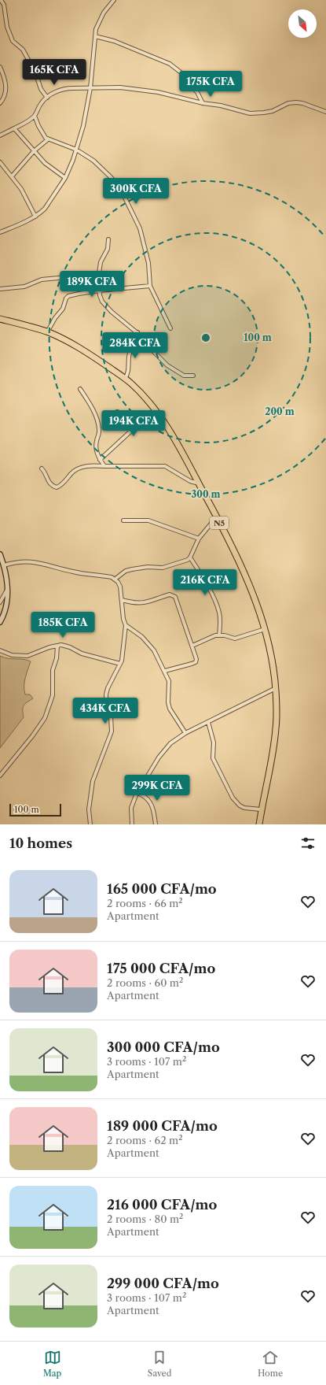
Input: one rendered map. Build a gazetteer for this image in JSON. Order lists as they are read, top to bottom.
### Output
{
  "streets": {
    "highway": ["N5"]
  },
  "scale_bar": "100 m",
  "north": "bottom right",
  "page": {
    "price": [
      "165K CFA",
      "175K CFA",
      "300K CFA",
      "189K CFA",
      "284K CFA",
      "194K CFA",
      "216K CFA",
      "185K CFA",
      "434K CFA",
      "299K CFA"
    ],
    "scale": "100 m",
    "heading": "10 homes",
    "list": [
      {
        "name": "165 000 CFA/mo",
        "note": "2 rooms · 66 m² · Apartment"
      },
      {
        "name": "175 000 CFA/mo",
        "note": "2 rooms · 60 m² · Apartment"
      },
      {
        "name": "300 000 CFA/mo",
        "note": "3 rooms · 107 m² · Apartment"
      },
      {
        "name": "189 000 CFA/mo",
        "note": "2 rooms · 62 m² · Apartment"
      },
      {
        "name": "216 000 CFA/mo",
        "note": "2 rooms · 80 m² · Apartment"
      },
      {
        "name": "299 000 CFA/mo",
        "note": "3 rooms · 107 m² · Apartment"
      }
    ],
    "tabs": ["Map", "Saved", "Home"]
  },
  "rings": ["100 m", "200 m", "300 m"]
}
